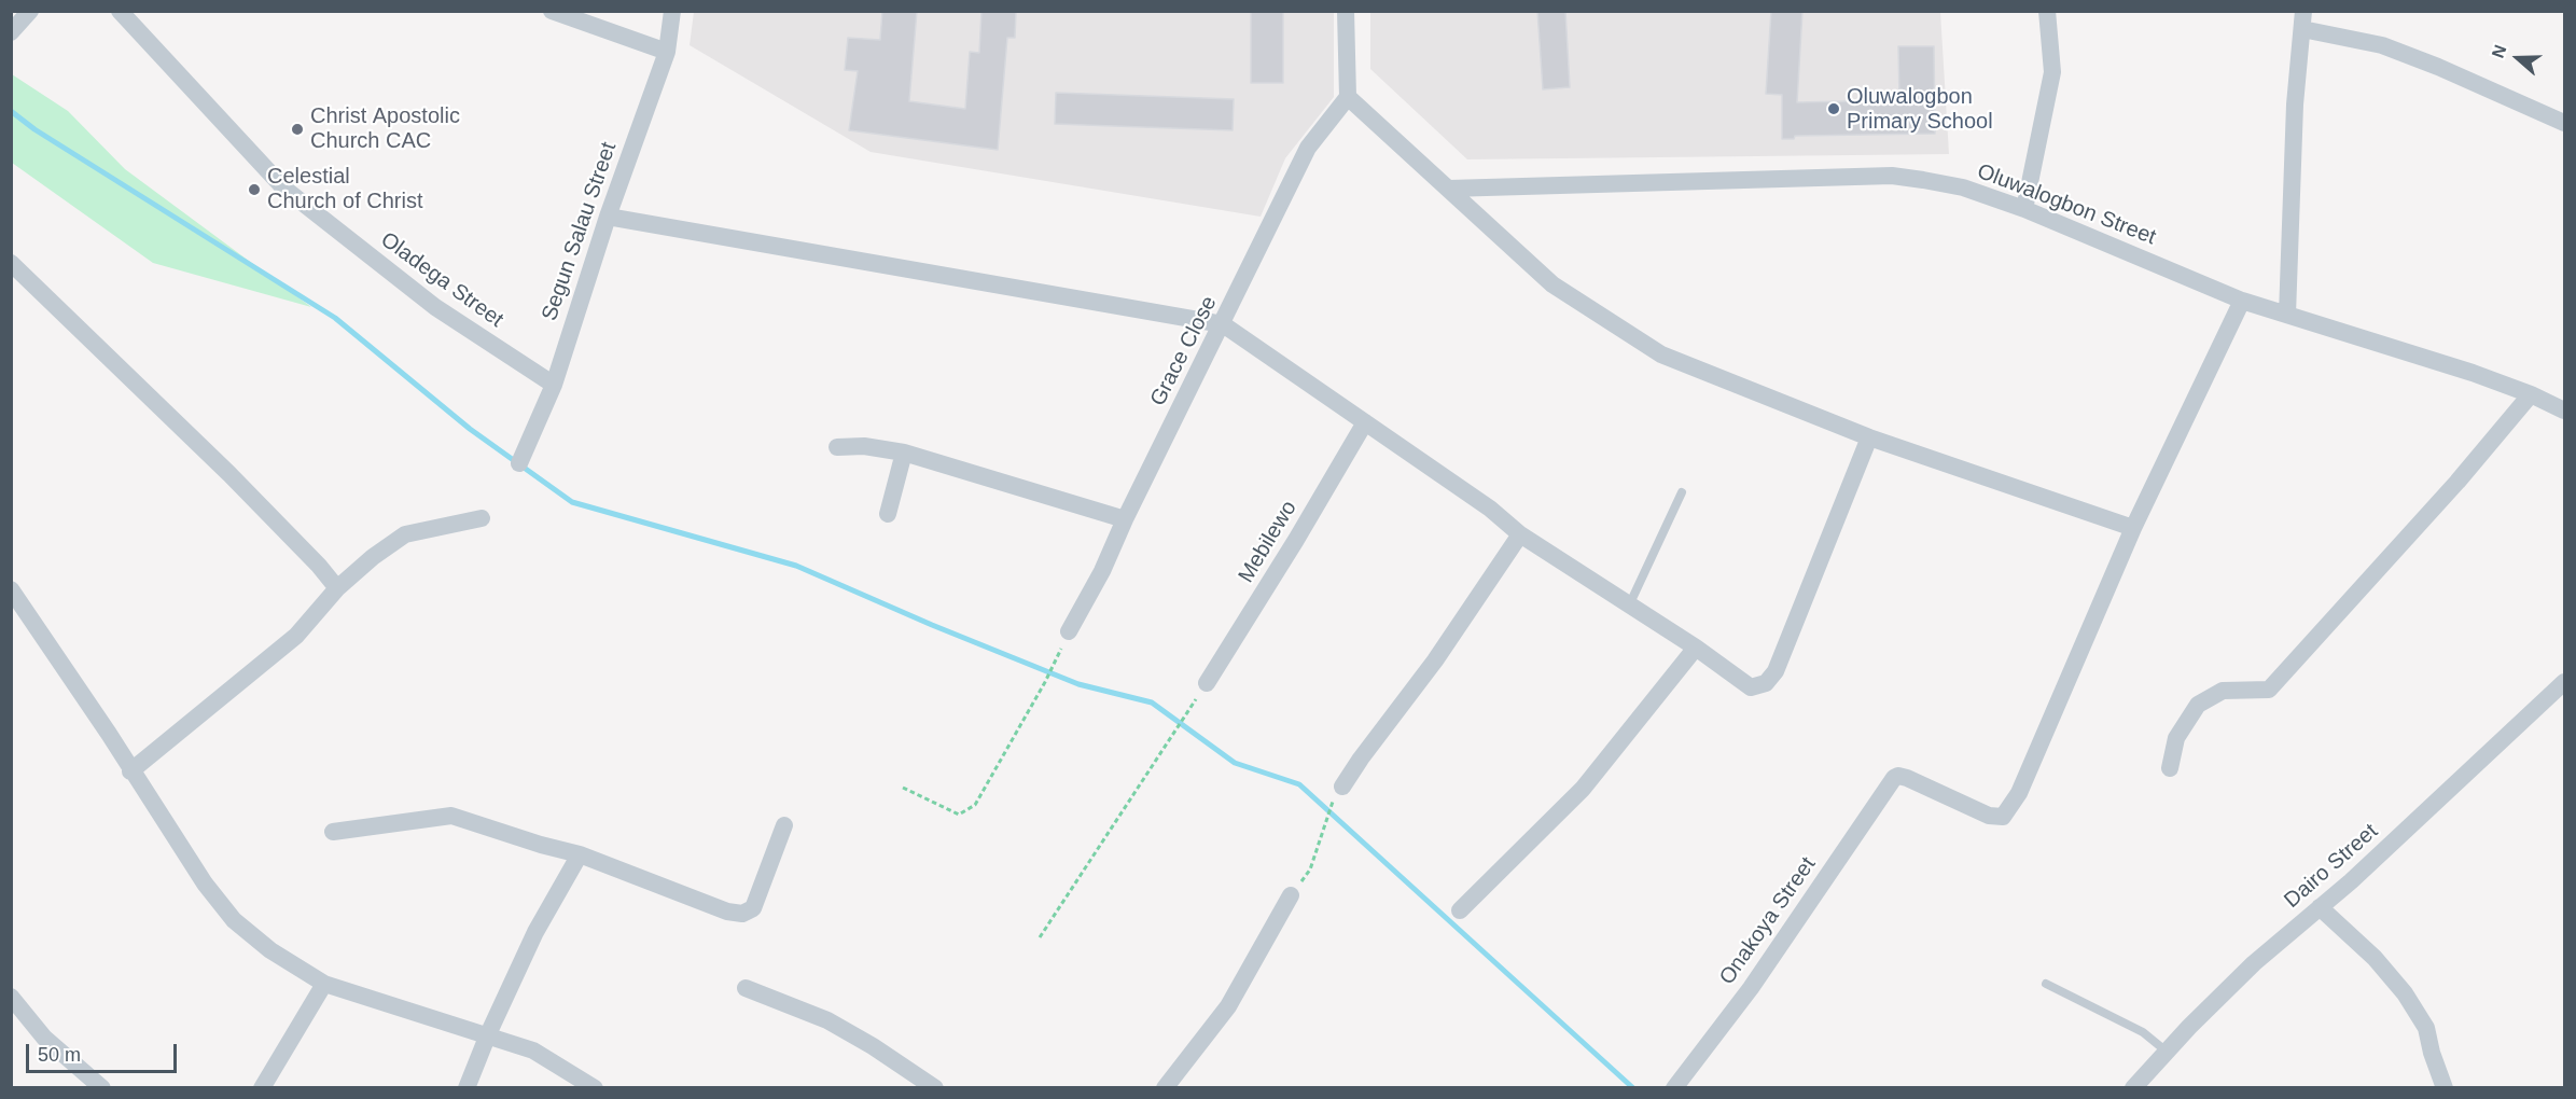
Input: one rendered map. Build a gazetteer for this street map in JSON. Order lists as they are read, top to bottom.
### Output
{
  "streets": {
    "street": [
      "Oluwalogbon Street",
      "Segun Salau Street",
      "Oladega Street",
      "Grace Close",
      "Mebilewo",
      "Dairo Street",
      "Onakoya Street"
    ]
  },
  "crossings": [
    ["Segun Salau Street", "Oladega Street"]
  ],
  "places": ["Oluwalogbon Primary School", "Christ Apostolic Church CAC", "Celestial Church of Christ"],
  "scale_bar": "50 m",
  "north": "left"
}
